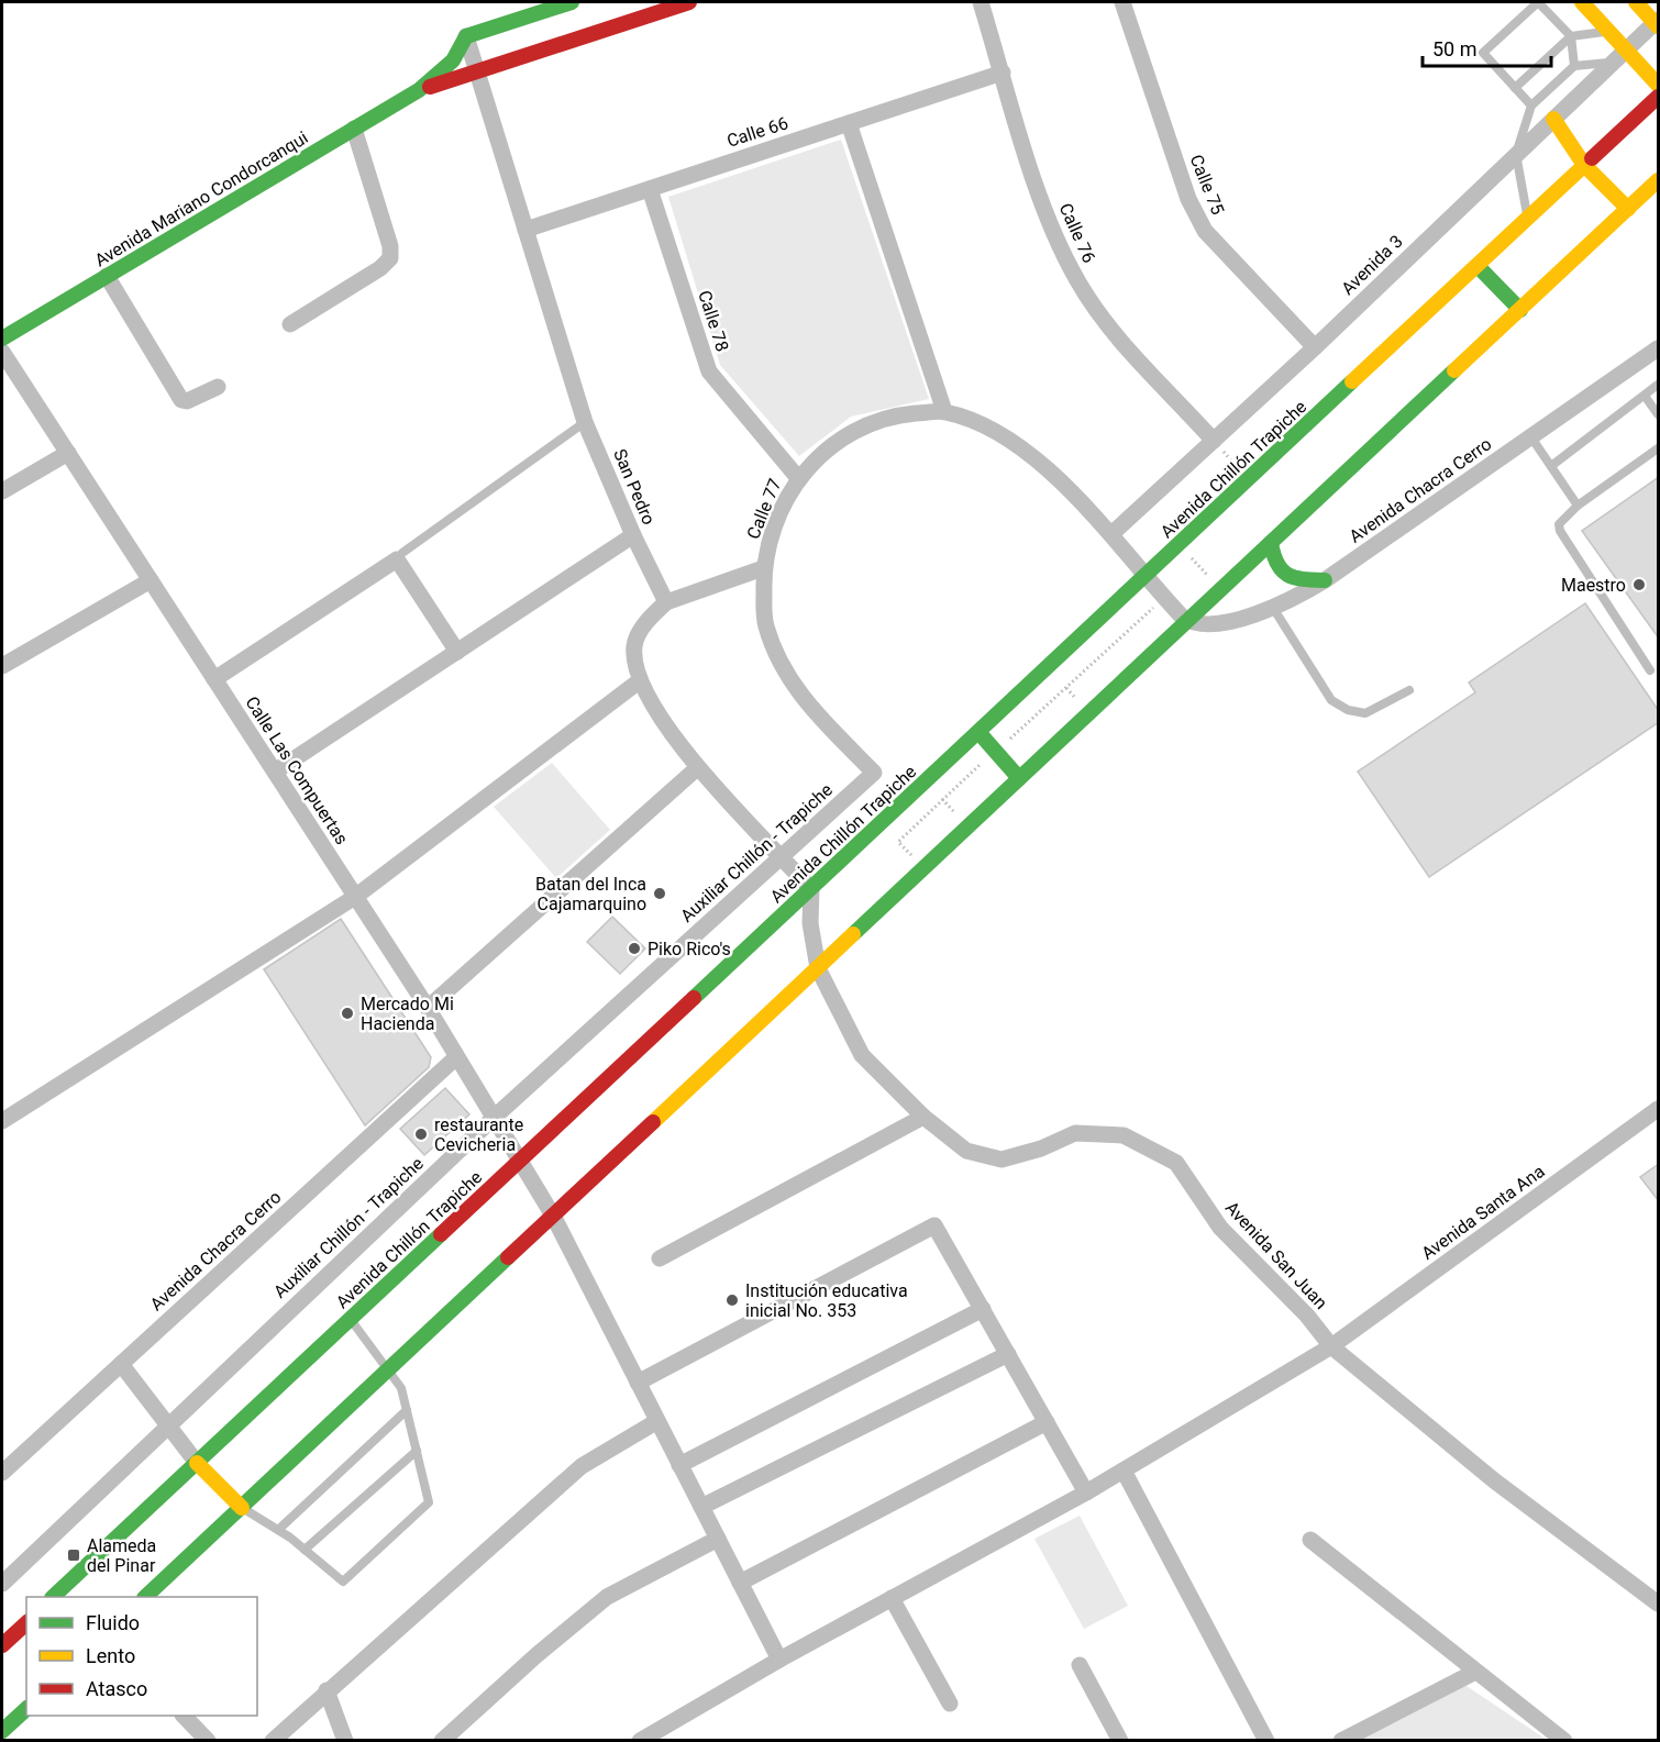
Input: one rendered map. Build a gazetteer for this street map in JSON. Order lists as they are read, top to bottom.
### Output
{
  "streets": {
    "main road": ["Avenida Mariano Condorcanqui", "Avenida Chillón Trapiche"],
    "street": [
      "Calle 66",
      "Calle 75",
      "Calle 76",
      "Avenida 3",
      "Calle 78",
      "San Pedro",
      "Avenida Chacra Cerro",
      "Calle 77",
      "Calle Las Compuertas",
      "Auxiliar Chillón - Trapiche",
      "Avenida Santa Ana",
      "Avenida San Juan"
    ]
  },
  "crossings": [
    ["Calle 66", "Calle 76"],
    ["Calle 66", "Calle 78"],
    ["Calle 66", "San Pedro"],
    ["Calle 75", "Avenida 3"],
    ["Avenida Mariano Condorcanqui", "San Pedro"],
    ["Calle 76", "Avenida 3"],
    ["Avenida 3", "Calle 77"],
    ["Calle 78", "Calle 77"],
    ["Avenida Chillón Trapiche", "Calle 77"],
    ["Avenida Chillón Trapiche", "Calle Las Compuertas"],
    ["Avenida Chillón Trapiche", "Avenida San Juan"],
    ["Avenida Chacra Cerro", "Calle 77"],
    ["Avenida Chacra Cerro", "Calle Las Compuertas"],
    ["Calle 77", "Auxiliar Chillón - Trapiche"],
    ["Calle Las Compuertas", "Auxiliar Chillón - Trapiche"],
    ["Calle Las Compuertas", "Avenida Santa Ana"],
    ["Avenida Santa Ana", "Avenida San Juan"]
  ],
  "places": {
    "other": [
      "Maestro",
      "Batan del Inca Cajamarquino",
      "Piko Rico's",
      "Mercado Mi Hacienda",
      "restaurante Cevicheria",
      "Institución educativa inicial No. 353"
    ],
    "transit": ["Alameda del Pinar"]
  },
  "legend": ["Fluido", "Lento", "Atasco"],
  "scale_bar": "50 m"
}
